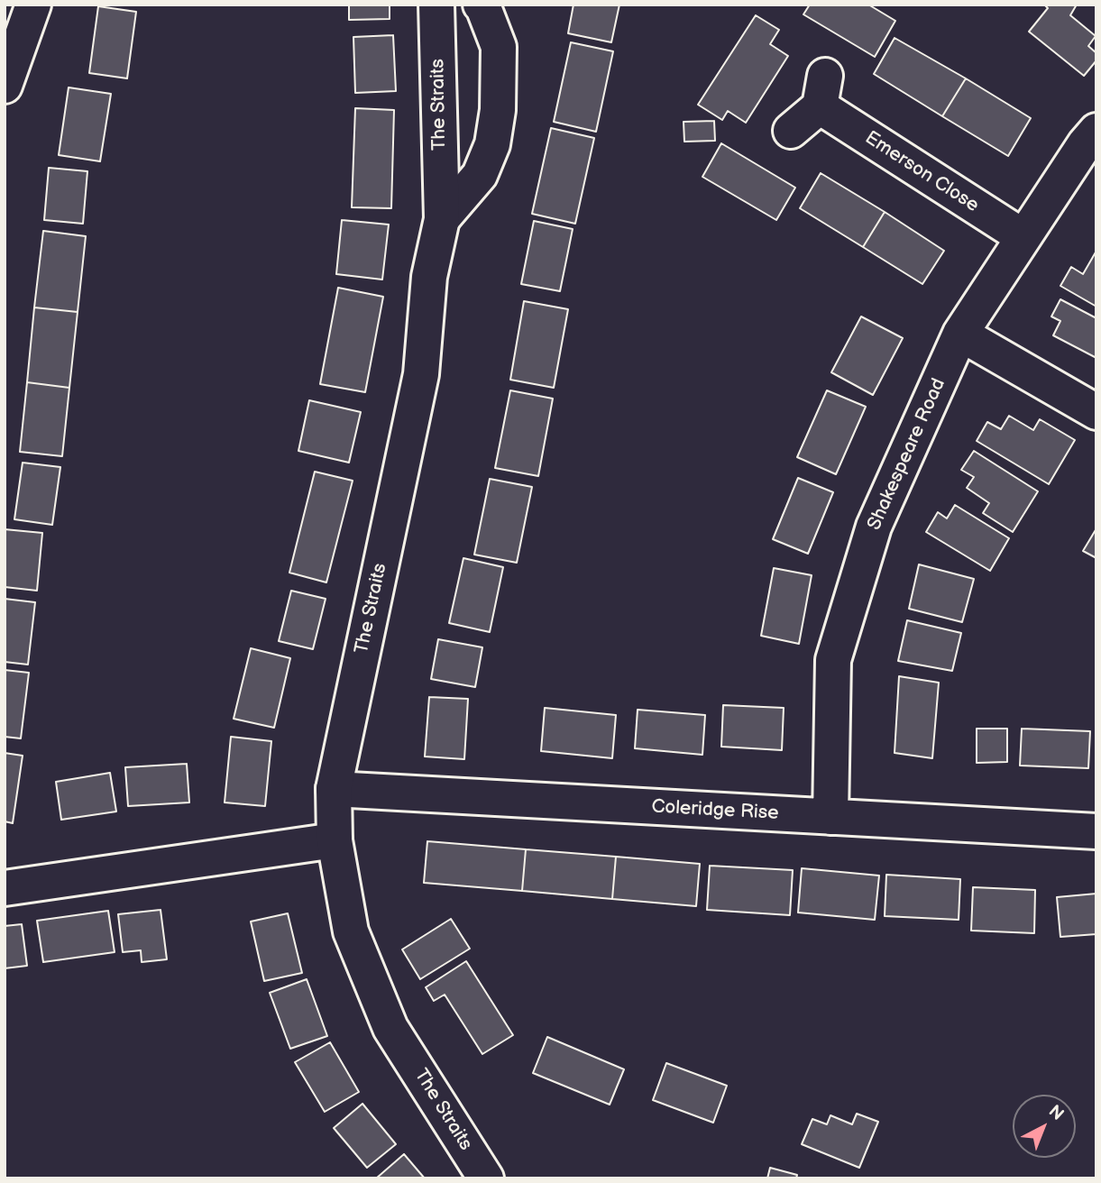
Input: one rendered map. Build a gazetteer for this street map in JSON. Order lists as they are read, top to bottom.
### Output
{
  "streets": {
    "street": [
      "The Straits",
      "Emerson Close",
      "Shakespeare Road",
      "Coleridge Rise"
    ]
  },
  "crossings": [
    ["The Straits", "Coleridge Rise"],
    ["Emerson Close", "Shakespeare Road"],
    ["Shakespeare Road", "Coleridge Rise"]
  ],
  "north": "top right"
}
